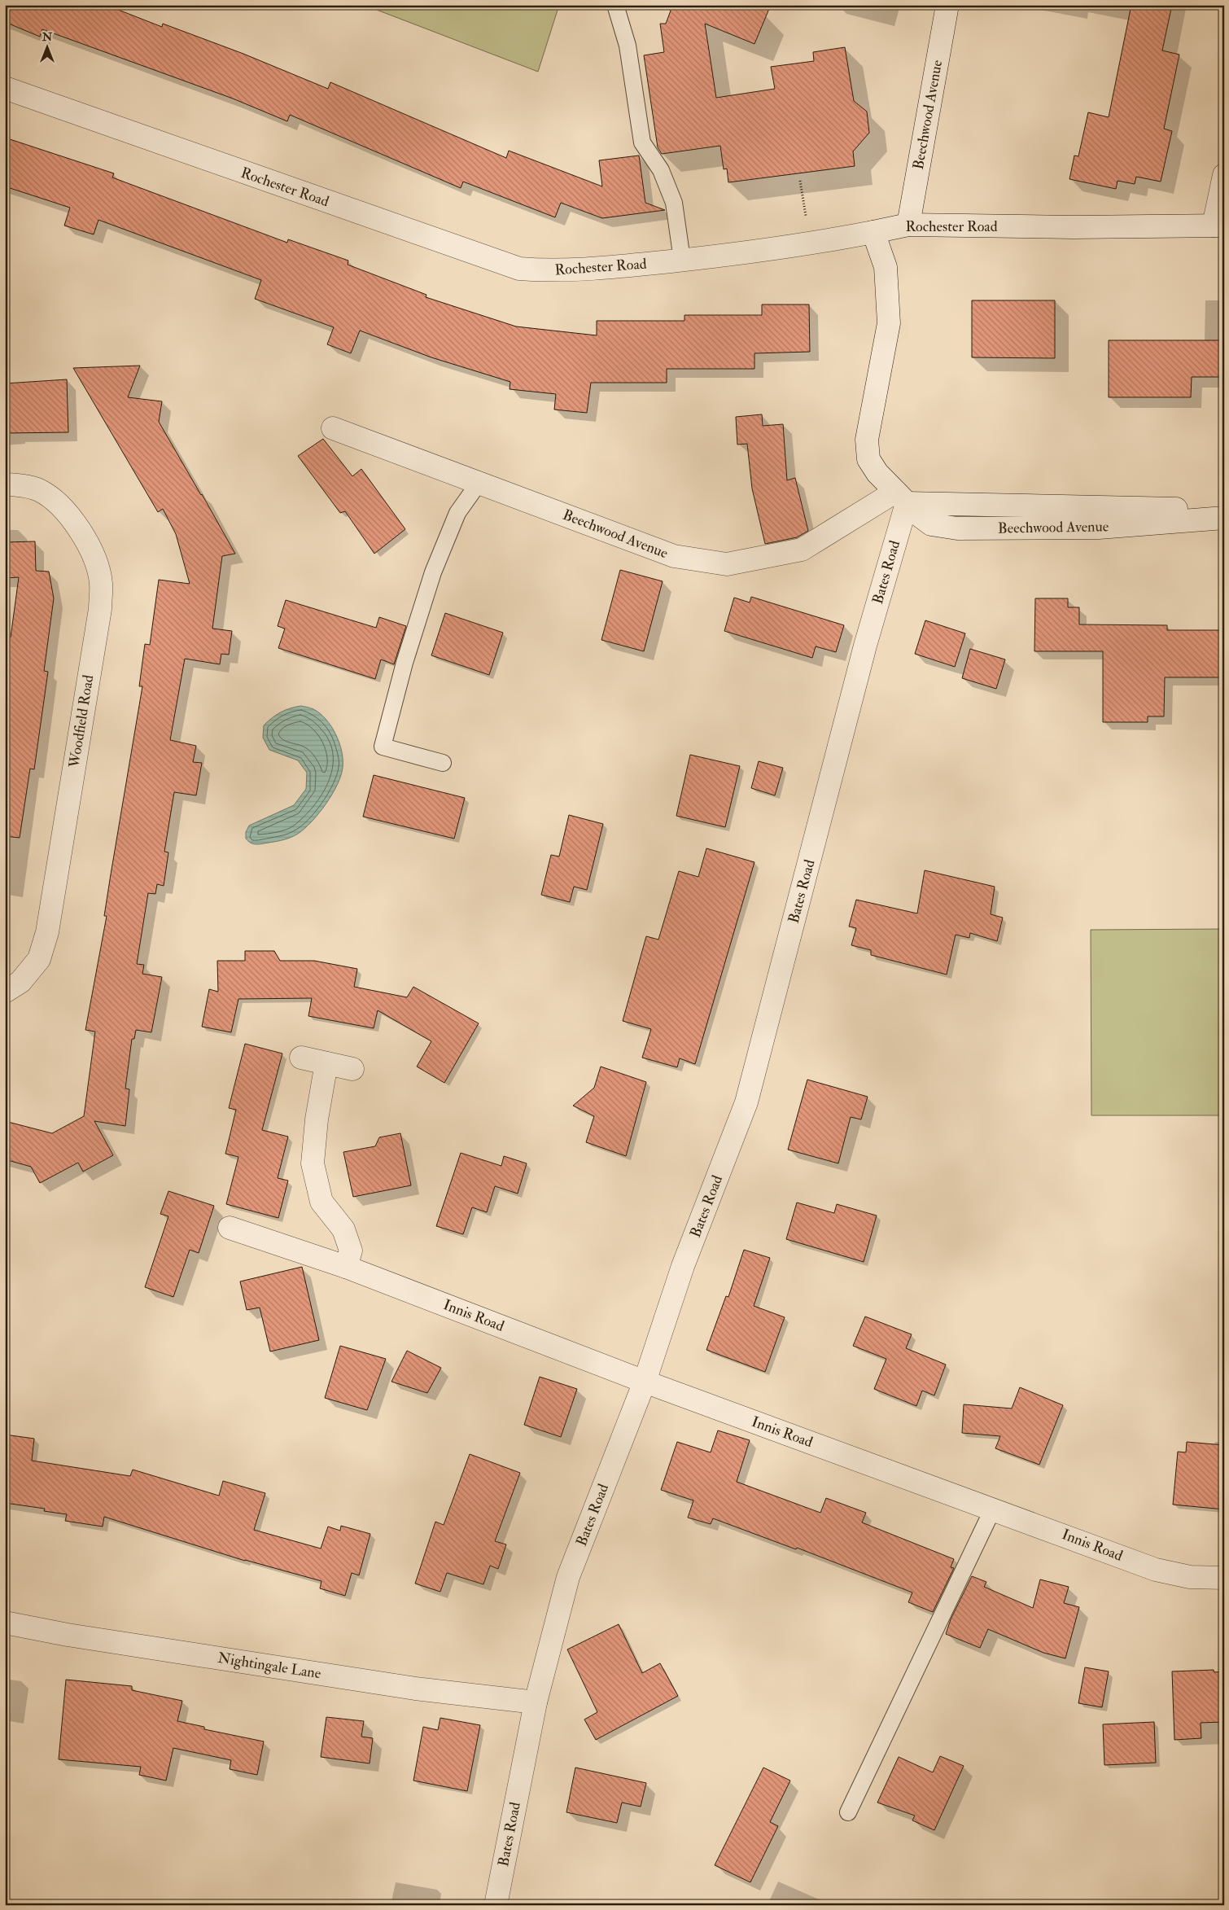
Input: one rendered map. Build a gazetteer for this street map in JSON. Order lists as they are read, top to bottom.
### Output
{
  "streets": {
    "street": [
      "Beechwood Avenue",
      "Rochester Road",
      "Bates Road",
      "Woodfield Road",
      "Innis Road",
      "Nightingale Lane"
    ]
  },
  "crossings": [
    ["Beechwood Avenue", "Rochester Road"],
    ["Beechwood Avenue", "Bates Road"],
    ["Bates Road", "Innis Road"],
    ["Bates Road", "Nightingale Lane"]
  ],
  "north": "top"
}
